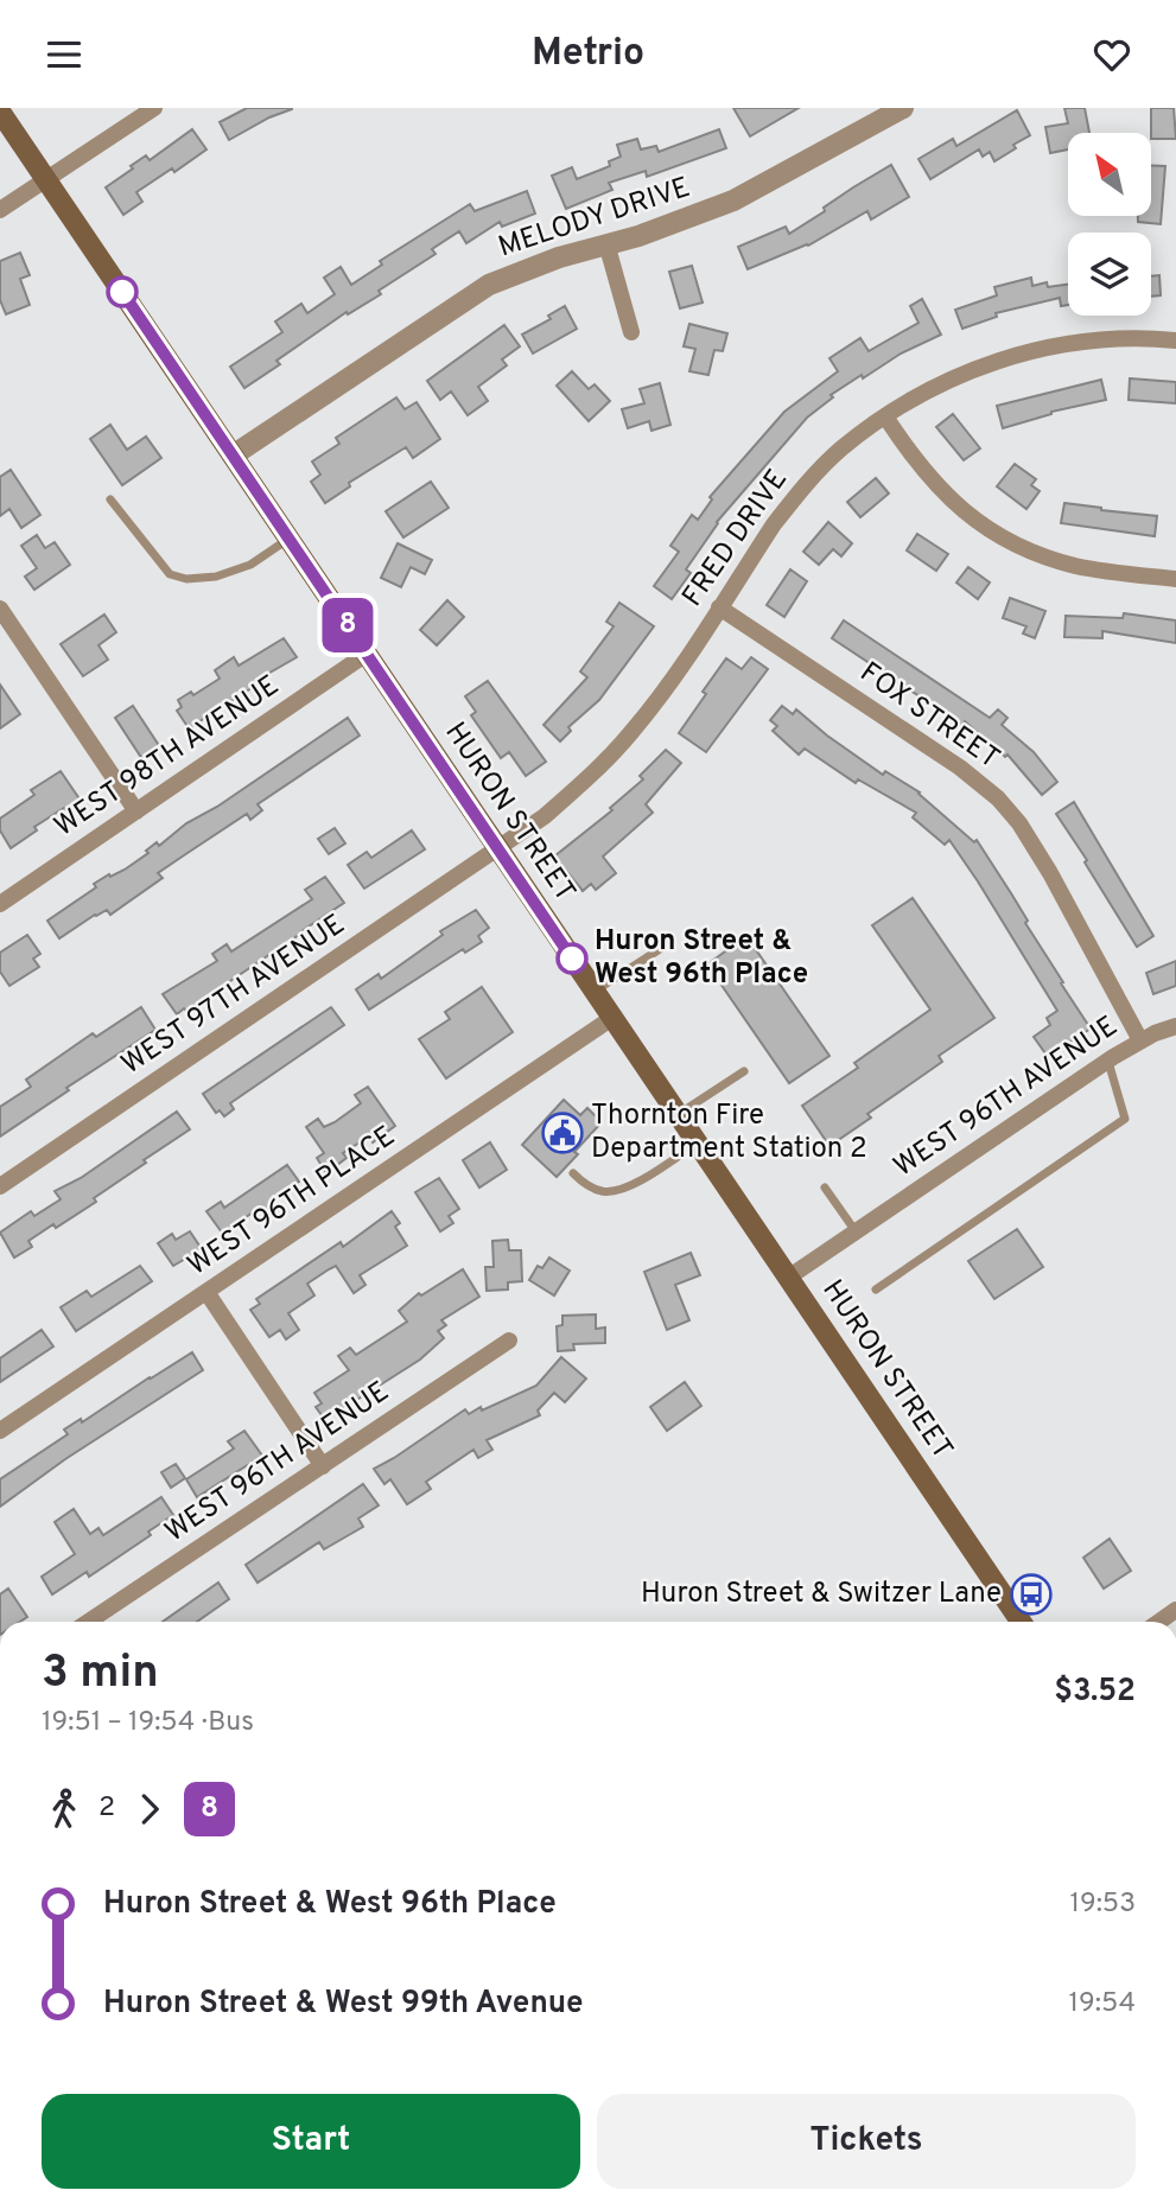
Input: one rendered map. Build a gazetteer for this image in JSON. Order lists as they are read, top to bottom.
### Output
{
  "streets": {
    "main road": ["HURON STREET"],
    "street": [
      "MELODY DRIVE",
      "FRED DRIVE",
      "FOX STREET",
      "WEST 98TH AVENUE",
      "WEST 97TH AVENUE",
      "WEST 96TH AVENUE",
      "WEST 96TH PLACE"
    ]
  },
  "crossings": [
    ["MELODY DRIVE", "HURON STREET"],
    ["FRED DRIVE", "FOX STREET"],
    ["FRED DRIVE", "HURON STREET"],
    ["FRED DRIVE", "WEST 97TH AVENUE"],
    ["FOX STREET", "WEST 96TH AVENUE"],
    ["WEST 98TH AVENUE", "HURON STREET"],
    ["HURON STREET", "WEST 97TH AVENUE"],
    ["HURON STREET", "WEST 96TH AVENUE"],
    ["HURON STREET", "WEST 96TH PLACE"]
  ],
  "places": {
    "other": ["Huron Street & West 96th Place"],
    "public building": ["Thornton Fire Department Station 2"],
    "bus stop": ["Huron Street & Switzer Lane"]
  },
  "lines": ["bus line 8"],
  "north": "top left",
  "page": {
    "header": "Metrio",
    "on_map": "8",
    "heading": ["3 min", "19:51 – 19:54 · Bus", "$3.52"],
    "legs": ["2", "8"],
    "list": [
      {
        "name": "Huron Street & West 96th Place",
        "value": "19:53"
      },
      {
        "name": "Huron Street & West 99th Avenue",
        "value": "19:54"
      }
    ],
    "buttons": ["Start", "Tickets"]
  }
}
